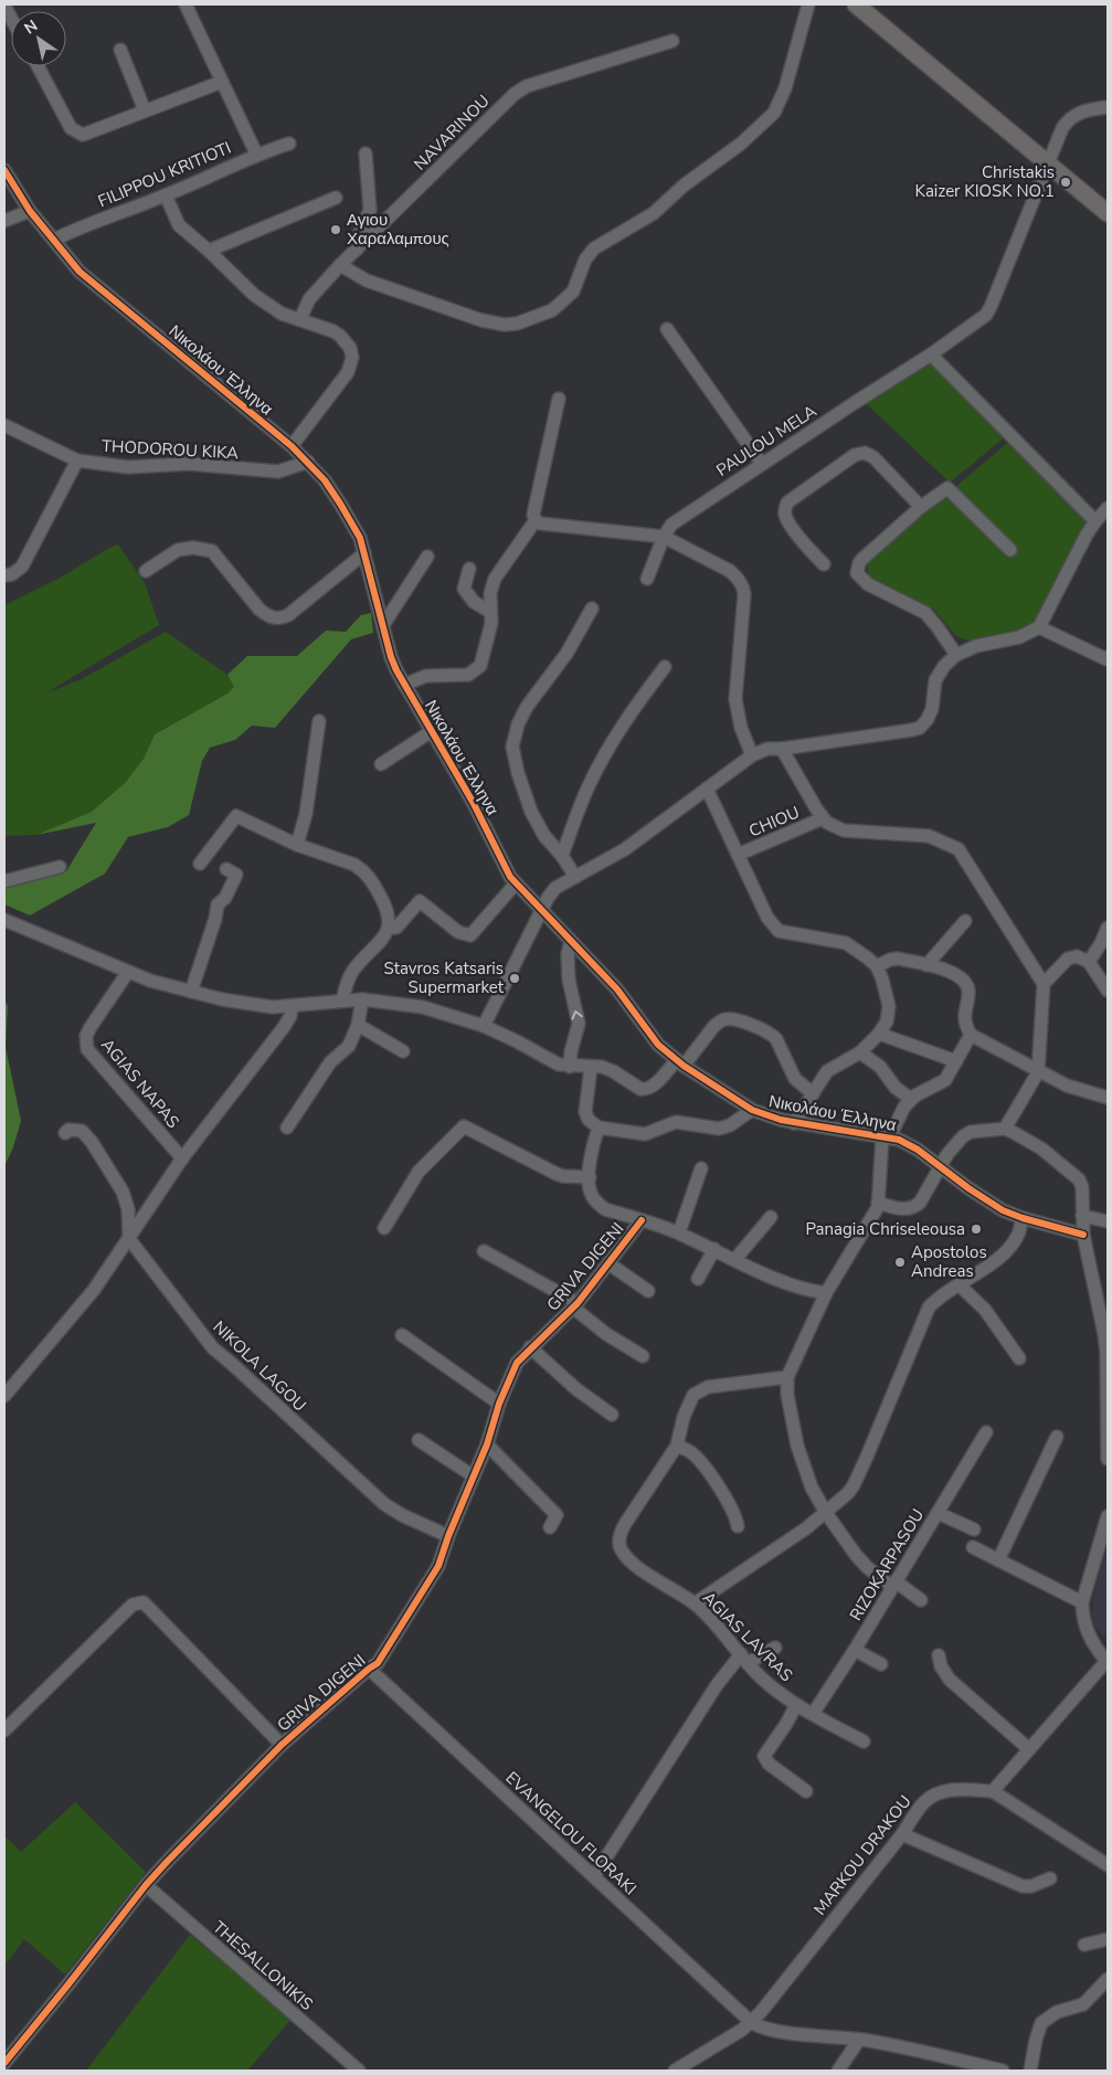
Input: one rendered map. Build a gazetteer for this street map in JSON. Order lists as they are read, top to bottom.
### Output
{
  "streets": {
    "street": [
      "NAVARINOU",
      "FILIPPOU KRITIOTI",
      "Νικολάου Έλληνα",
      "PAULOU MELA",
      "THODOROU KIKA",
      "CHIOU",
      "AGIAS NAPAS",
      "GRIVA DIGENI",
      "NIKOLA LAGOU",
      "RIZOKARPASOU",
      "AGIAS LAVRAS",
      "EVANGELOU FLORAKI",
      "MARKOU DRAKOU",
      "THESALLONIKIS"
    ]
  },
  "crossings": [
    ["FILIPPOU KRITIOTI", "Νικολάου Έλληνα"],
    ["Νικολάου Έλληνα", "THODOROU KIKA"],
    ["GRIVA DIGENI", "NIKOLA LAGOU"],
    ["GRIVA DIGENI", "EVANGELOU FLORAKI"],
    ["GRIVA DIGENI", "THESALLONIKIS"],
    ["RIZOKARPASOU", "AGIAS LAVRAS"],
    ["EVANGELOU FLORAKI", "MARKOU DRAKOU"]
  ],
  "places": [
    "Christakis Kaizer KIOSK NO.1",
    "Αγιου Χαραλαμπους",
    "Stavros Katsaris Supermarket",
    "Panagia Chriseleousa",
    "Apostolos Andreas"
  ],
  "north": "top left"
}
